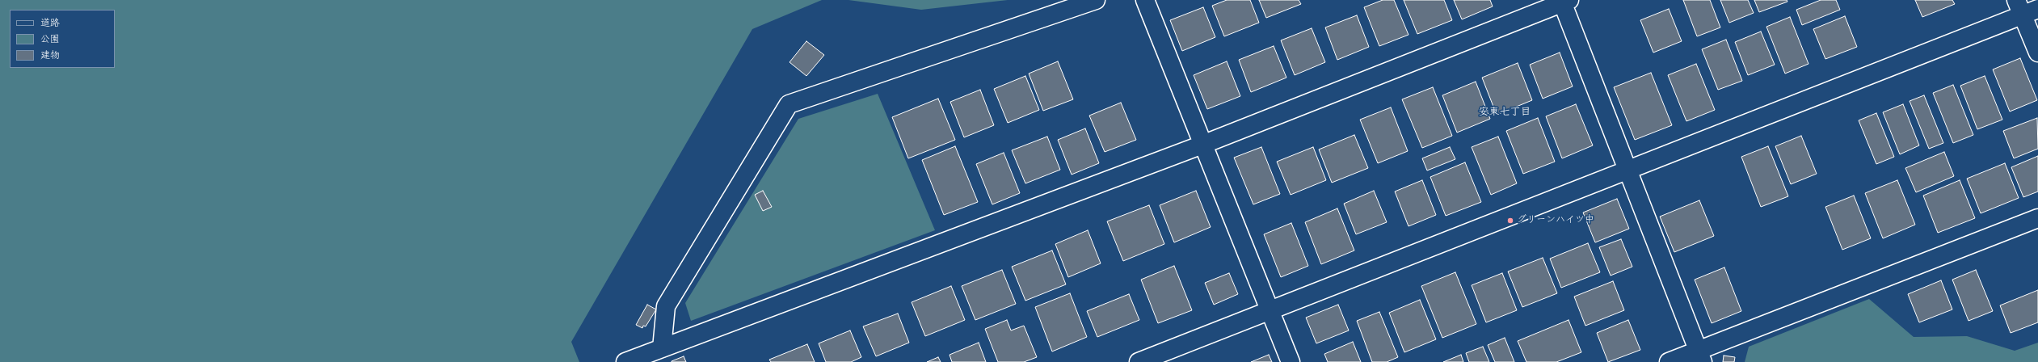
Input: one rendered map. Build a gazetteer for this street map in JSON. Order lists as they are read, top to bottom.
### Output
{
  "districts": ["安東七丁目"],
  "places": ["グリーンハイツ中"],
  "legend": ["道路", "公園", "建物"]
}
